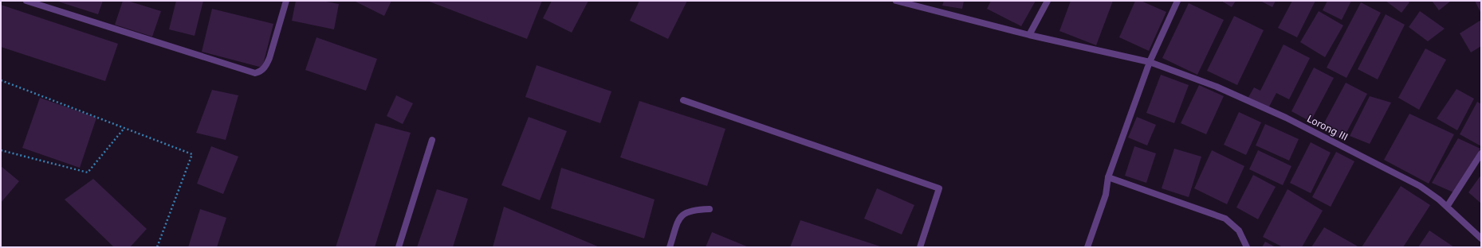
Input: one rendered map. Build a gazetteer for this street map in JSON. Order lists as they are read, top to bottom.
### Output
{
  "streets": {
    "street": ["Lorong III"]
  }
}
